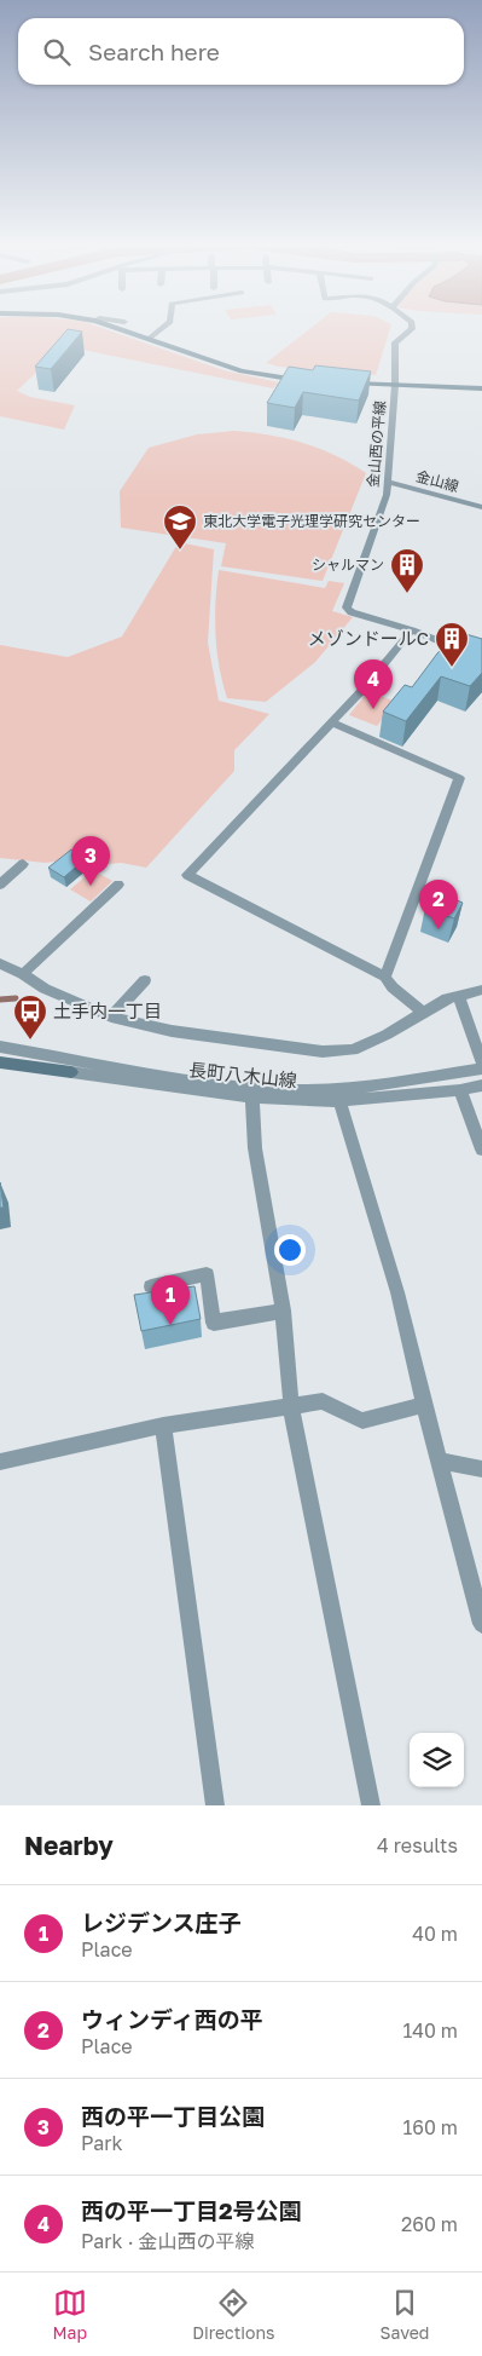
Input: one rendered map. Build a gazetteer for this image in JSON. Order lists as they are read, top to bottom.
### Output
{
  "streets": {
    "street": ["金山西の平線", "金山線", "長町八木山線"]
  },
  "crossings": [
    ["金山西の平線", "金山線"]
  ],
  "places": {
    "school or university": ["東北大学電子光理学研究センター"],
    "building": ["シャルマン", "メゾンドールC"],
    "bus stop": ["土手内一丁目"]
  },
  "page": {
    "search": "Search here",
    "pins": [
      "4",
      "3",
      "2",
      "1"
    ],
    "heading": ["Nearby", "4 results"],
    "list": [
      {
        "mark": "1",
        "name": "レジデンス庄子",
        "note": "Place",
        "value": "40 m"
      },
      {
        "mark": "2",
        "name": "ウィンディ西の平",
        "note": "Place",
        "value": "140 m"
      },
      {
        "mark": "3",
        "name": "西の平一丁目公園",
        "note": "Park",
        "value": "160 m"
      },
      {
        "mark": "4",
        "name": "西の平一丁目2号公園",
        "note": "Park · 金山西の平線",
        "value": "260 m"
      }
    ],
    "nav": ["Map", "Directions", "Saved"]
  }
}
